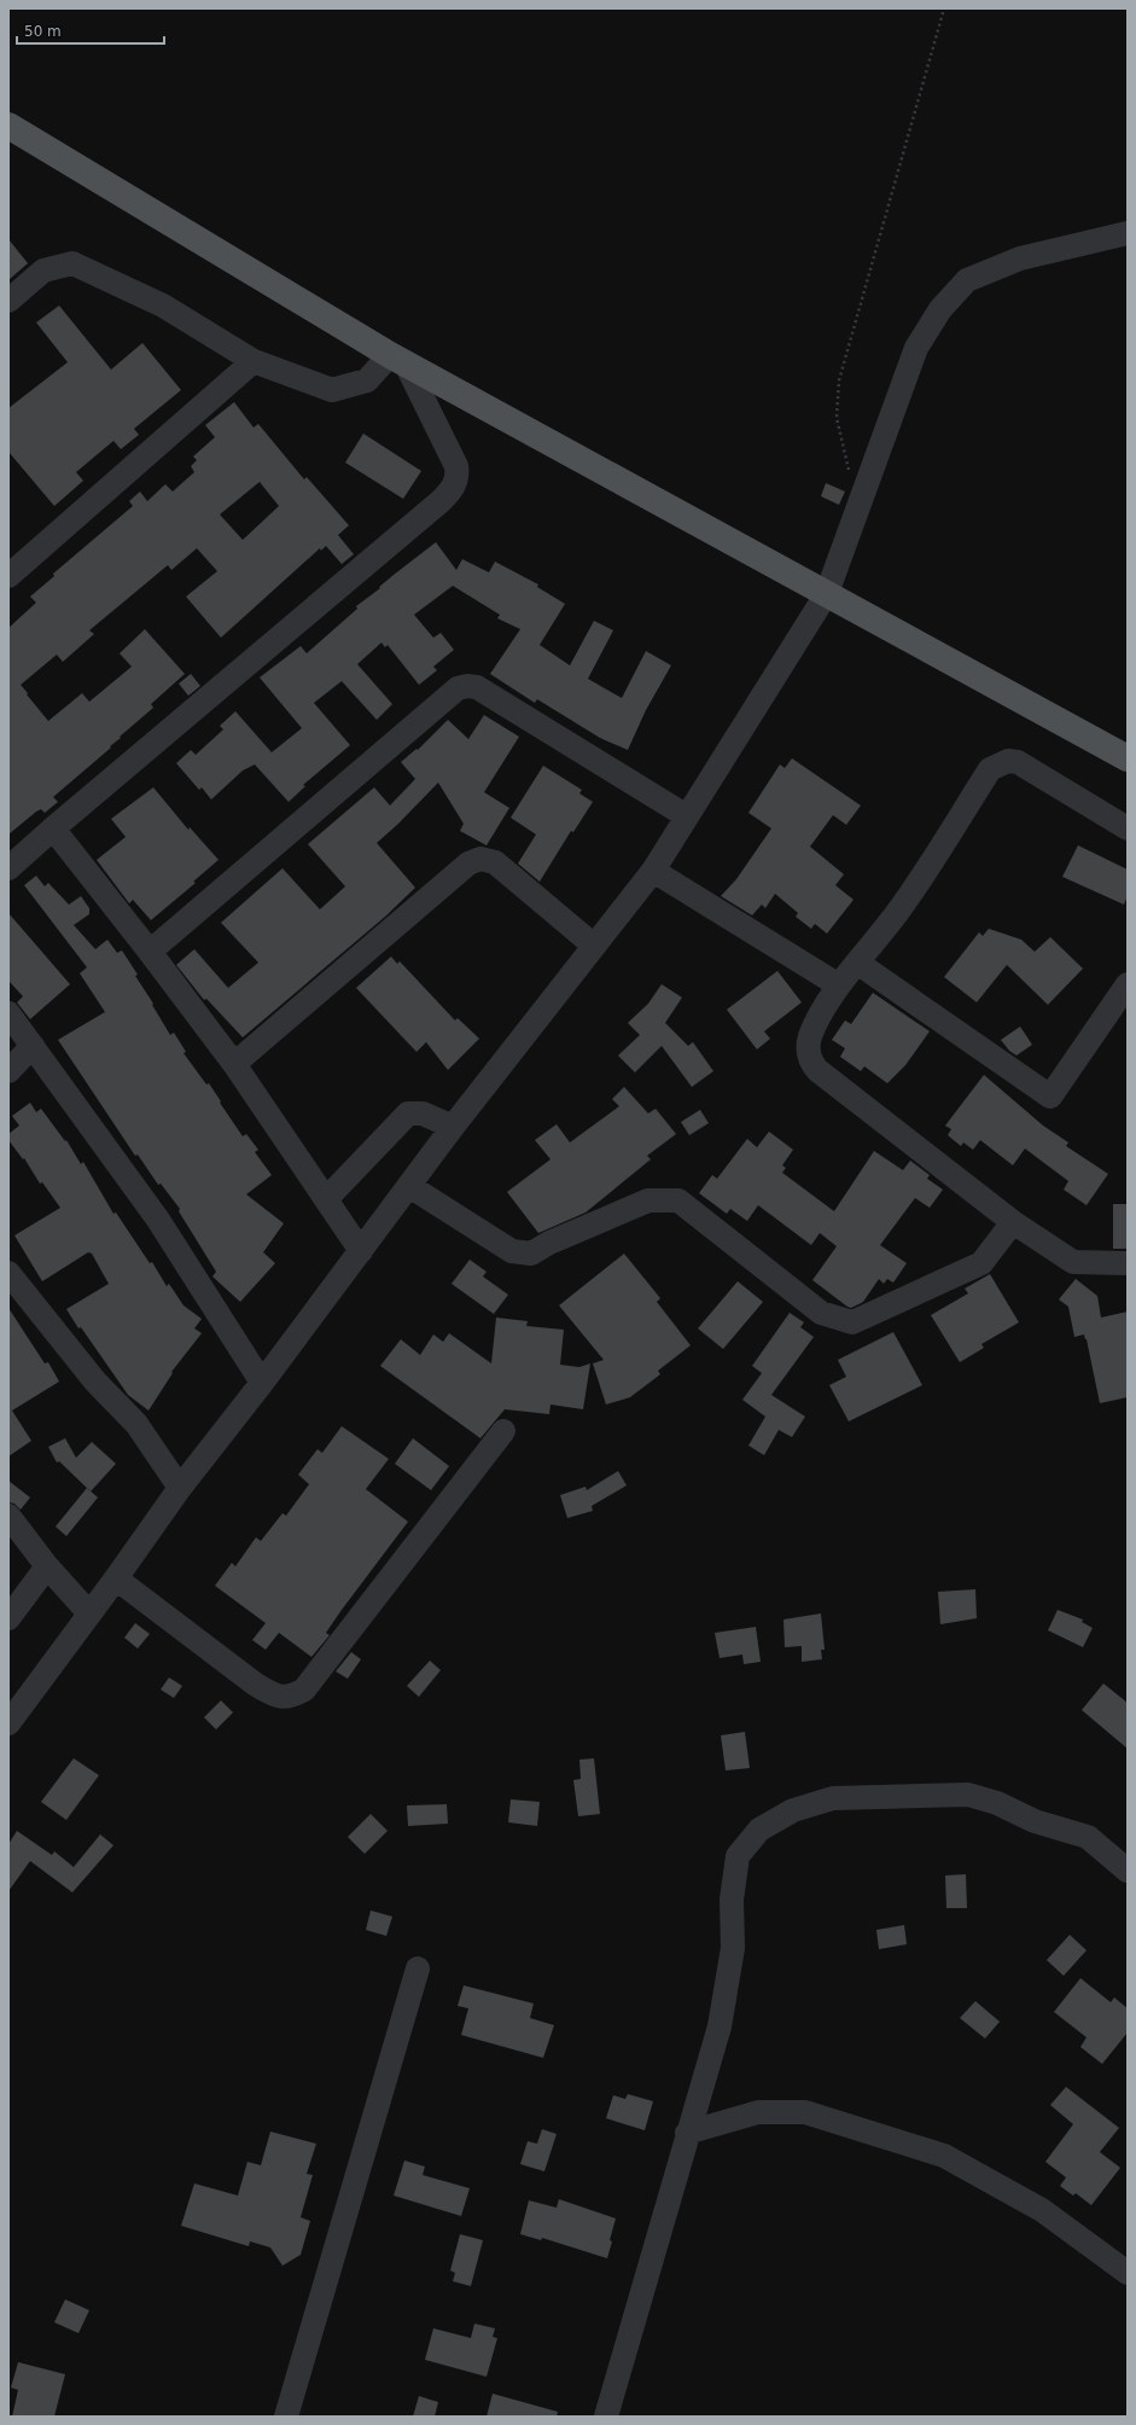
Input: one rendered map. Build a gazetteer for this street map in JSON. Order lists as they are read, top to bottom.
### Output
{
  "scale_bar": "50 m"
}
